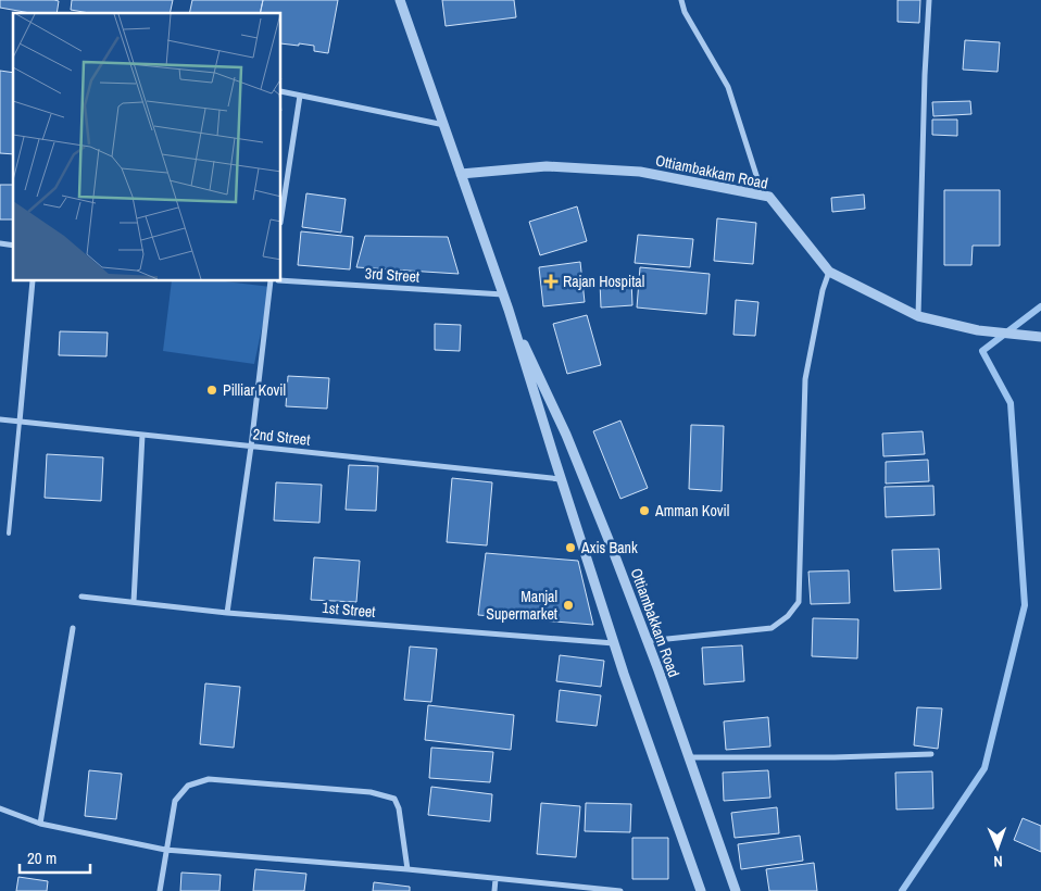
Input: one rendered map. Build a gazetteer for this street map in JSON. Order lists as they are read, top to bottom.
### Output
{
  "streets": {
    "street": [
      "Ottiambakkam Road",
      "3rd Street",
      "2nd Street",
      "1st Street"
    ]
  },
  "crossings": [
    ["Ottiambakkam Road", "3rd Street"],
    ["Ottiambakkam Road", "2nd Street"],
    ["Ottiambakkam Road", "1st Street"]
  ],
  "places": {
    "health": ["Rajan Hospital"],
    "other": [
      "Pilliar Kovil",
      "Amman Kovil",
      "Axis Bank",
      "Manjal Supermarket"
    ]
  },
  "scale_bar": "20 m",
  "north": "bottom"
}
